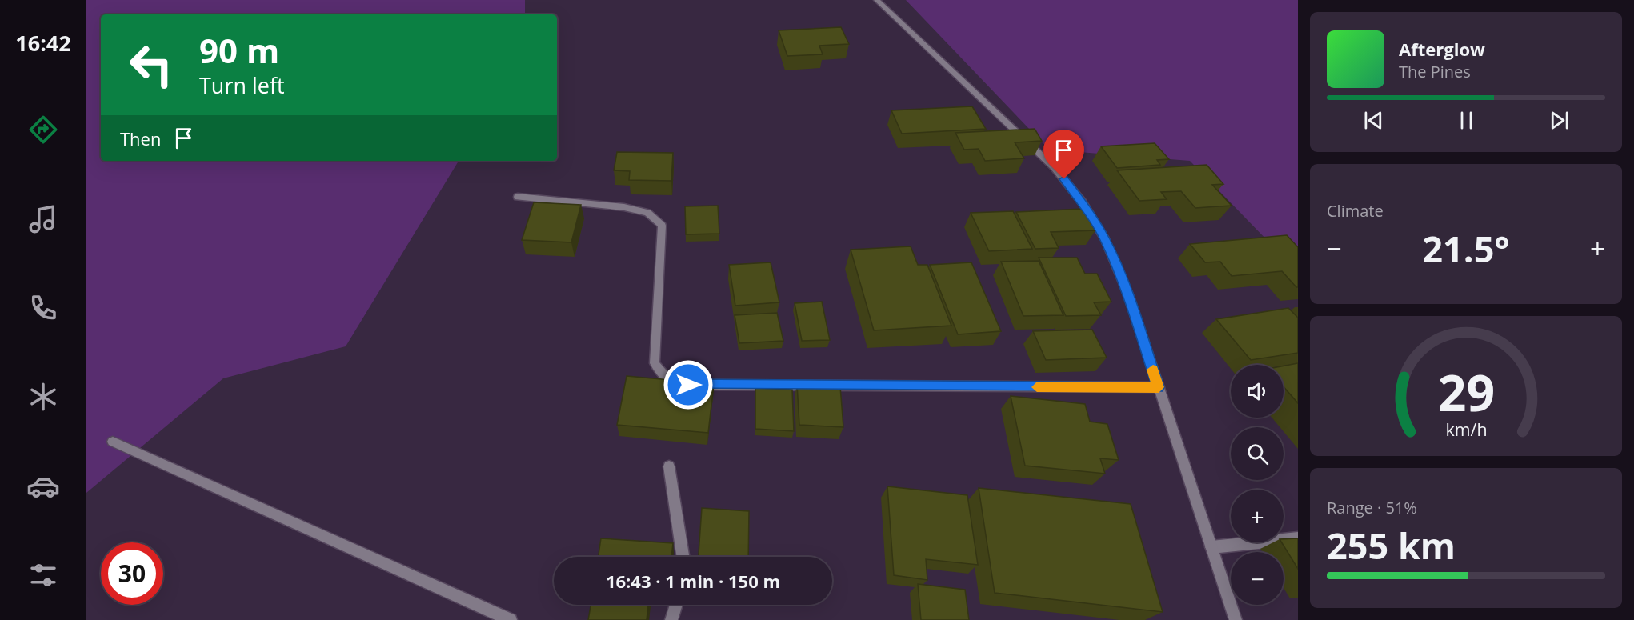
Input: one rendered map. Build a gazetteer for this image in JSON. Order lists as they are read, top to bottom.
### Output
{
  "page": {
    "tabs": "16:42",
    "turn": ["90 m", "Turn left"],
    "song": ["Afterglow", "The Pines"],
    "then": "Then",
    "tile": [
      "Climate",
      ["Range · 51%", "255 km"]
    ],
    "heat": ["−", "21.5°", "+"],
    "map_buttons": ["+", "−"],
    "limit": "30",
    "trip": "16:43 · 1 min · 150 m",
    "gauge": ["29", "km/h"]
  }
}
